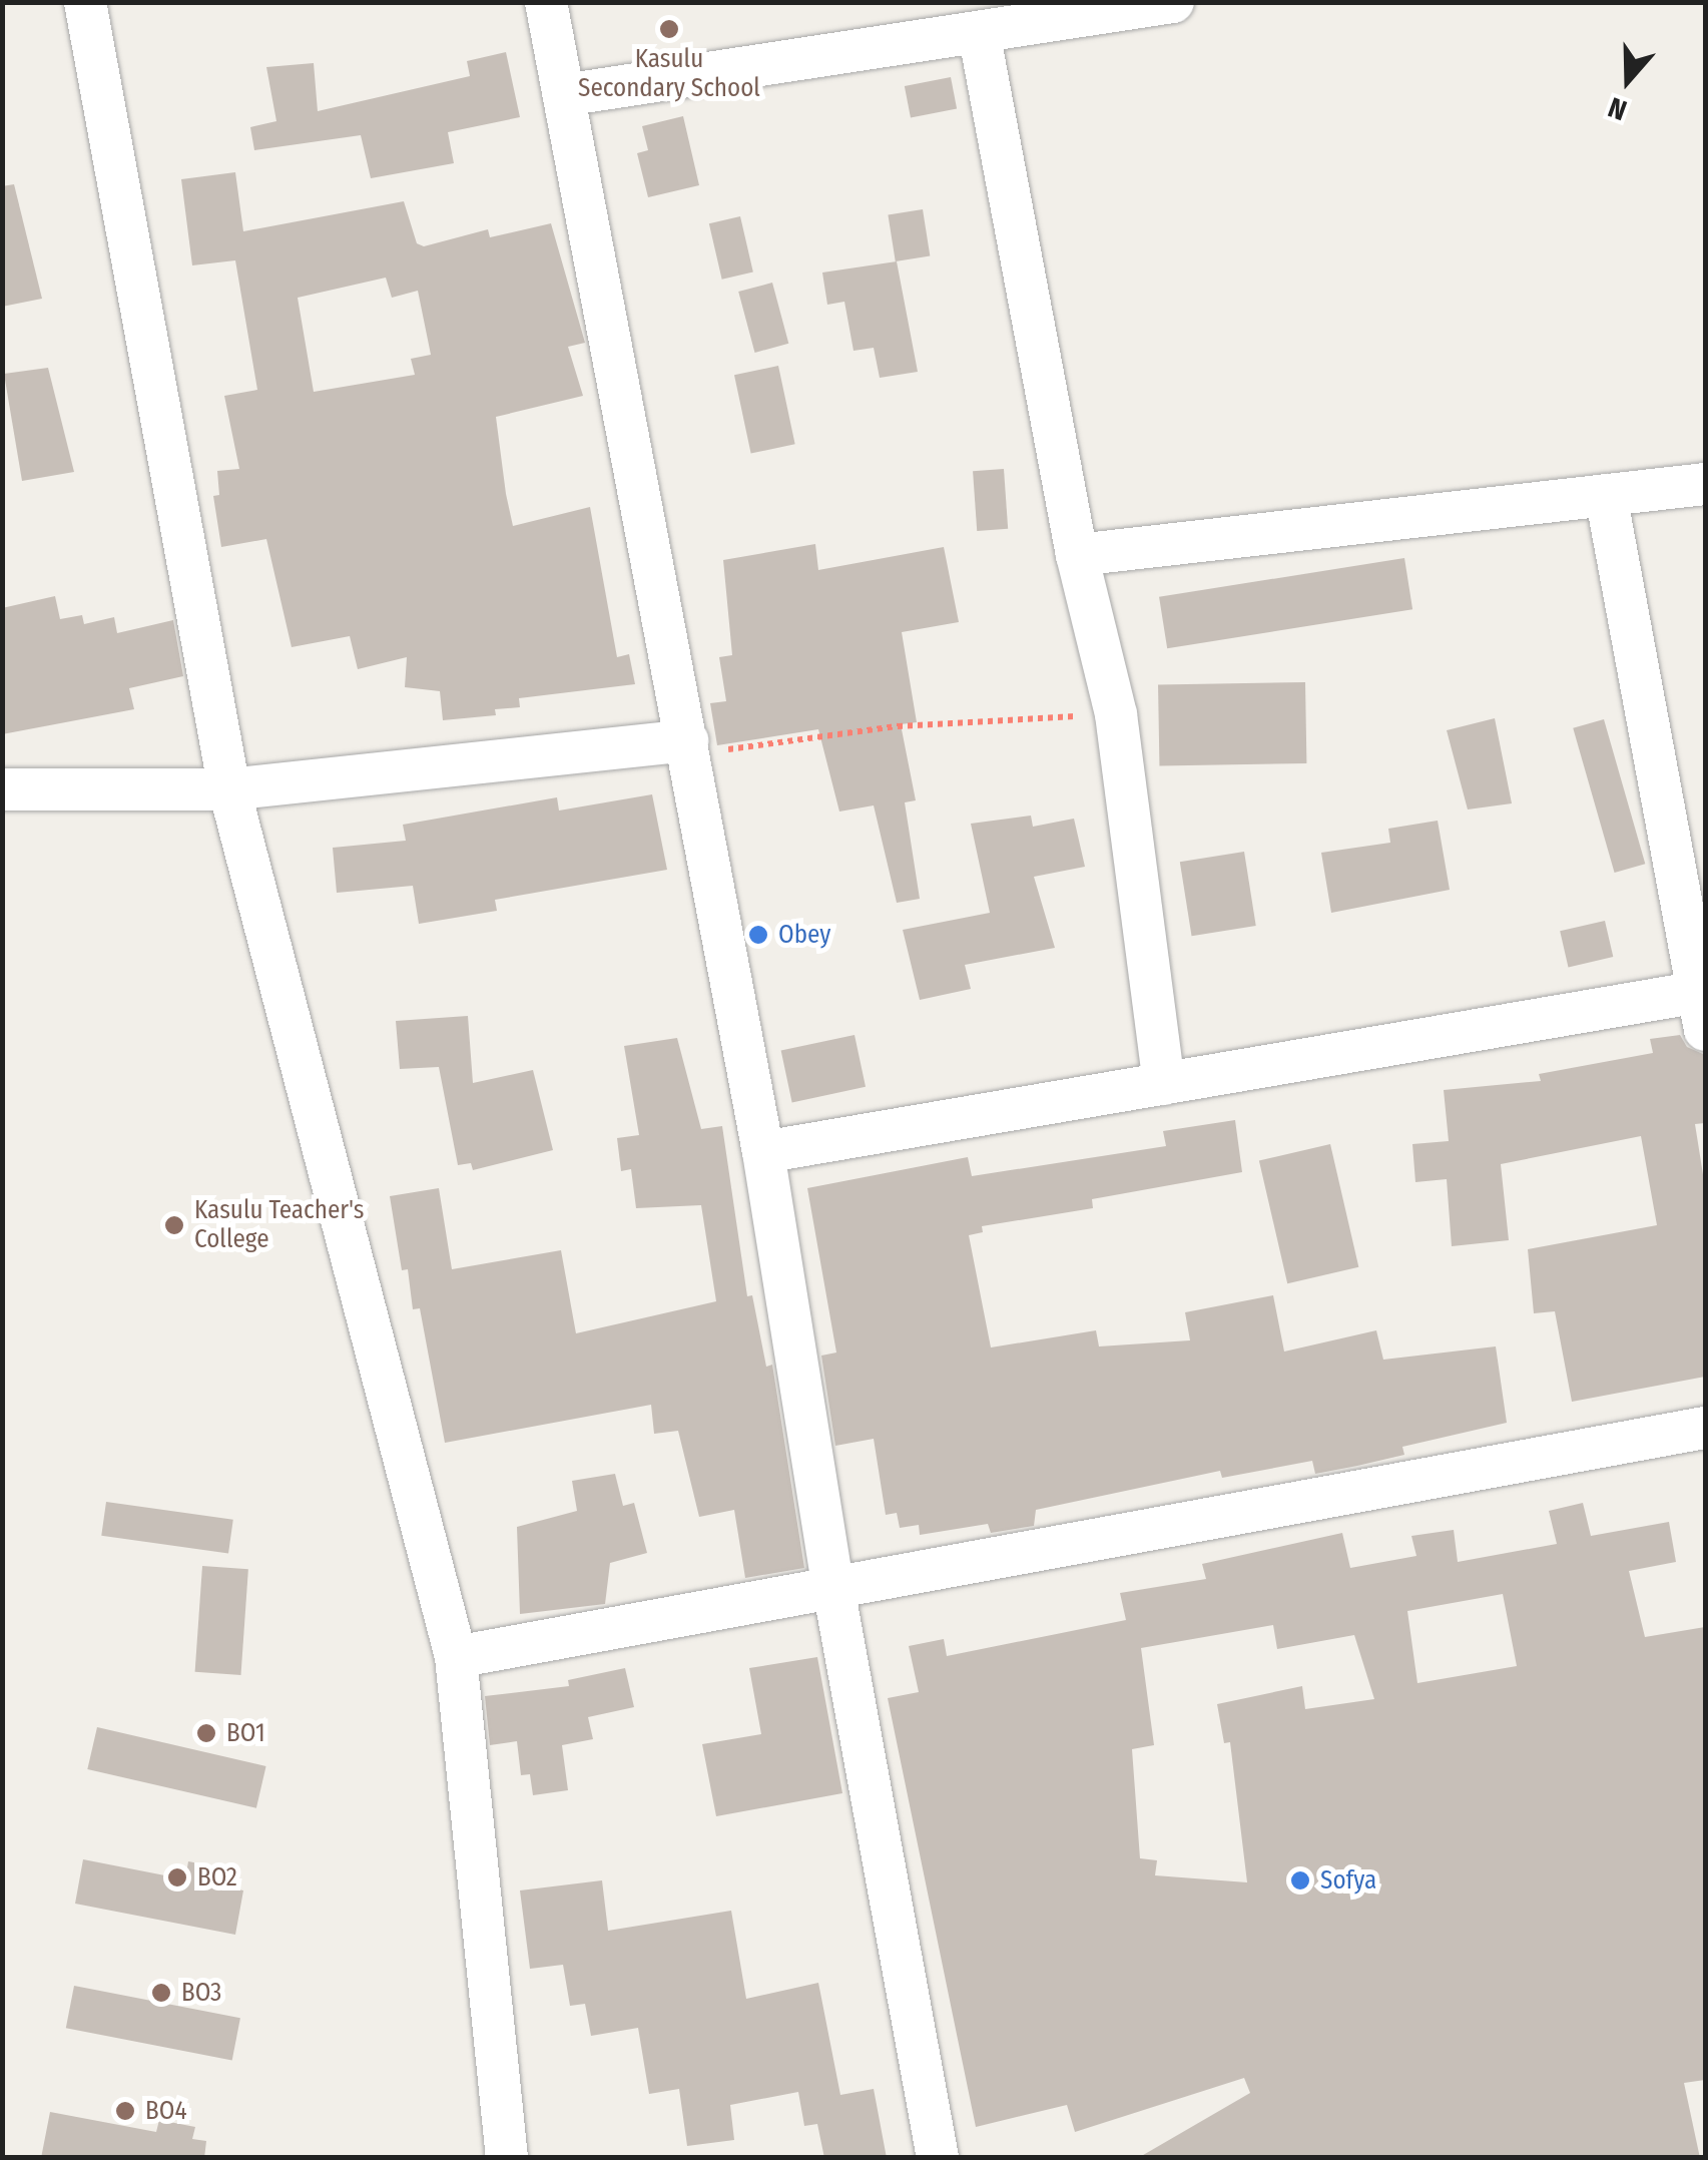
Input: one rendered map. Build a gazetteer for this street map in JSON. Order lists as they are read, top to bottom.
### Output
{
  "places": [
    "Kasulu Secondary School",
    "Obey",
    "Kasulu Teacher's College",
    "BO1",
    "BO2",
    "Sofya",
    "BO3",
    "BO4"
  ],
  "north": "bottom"
}
